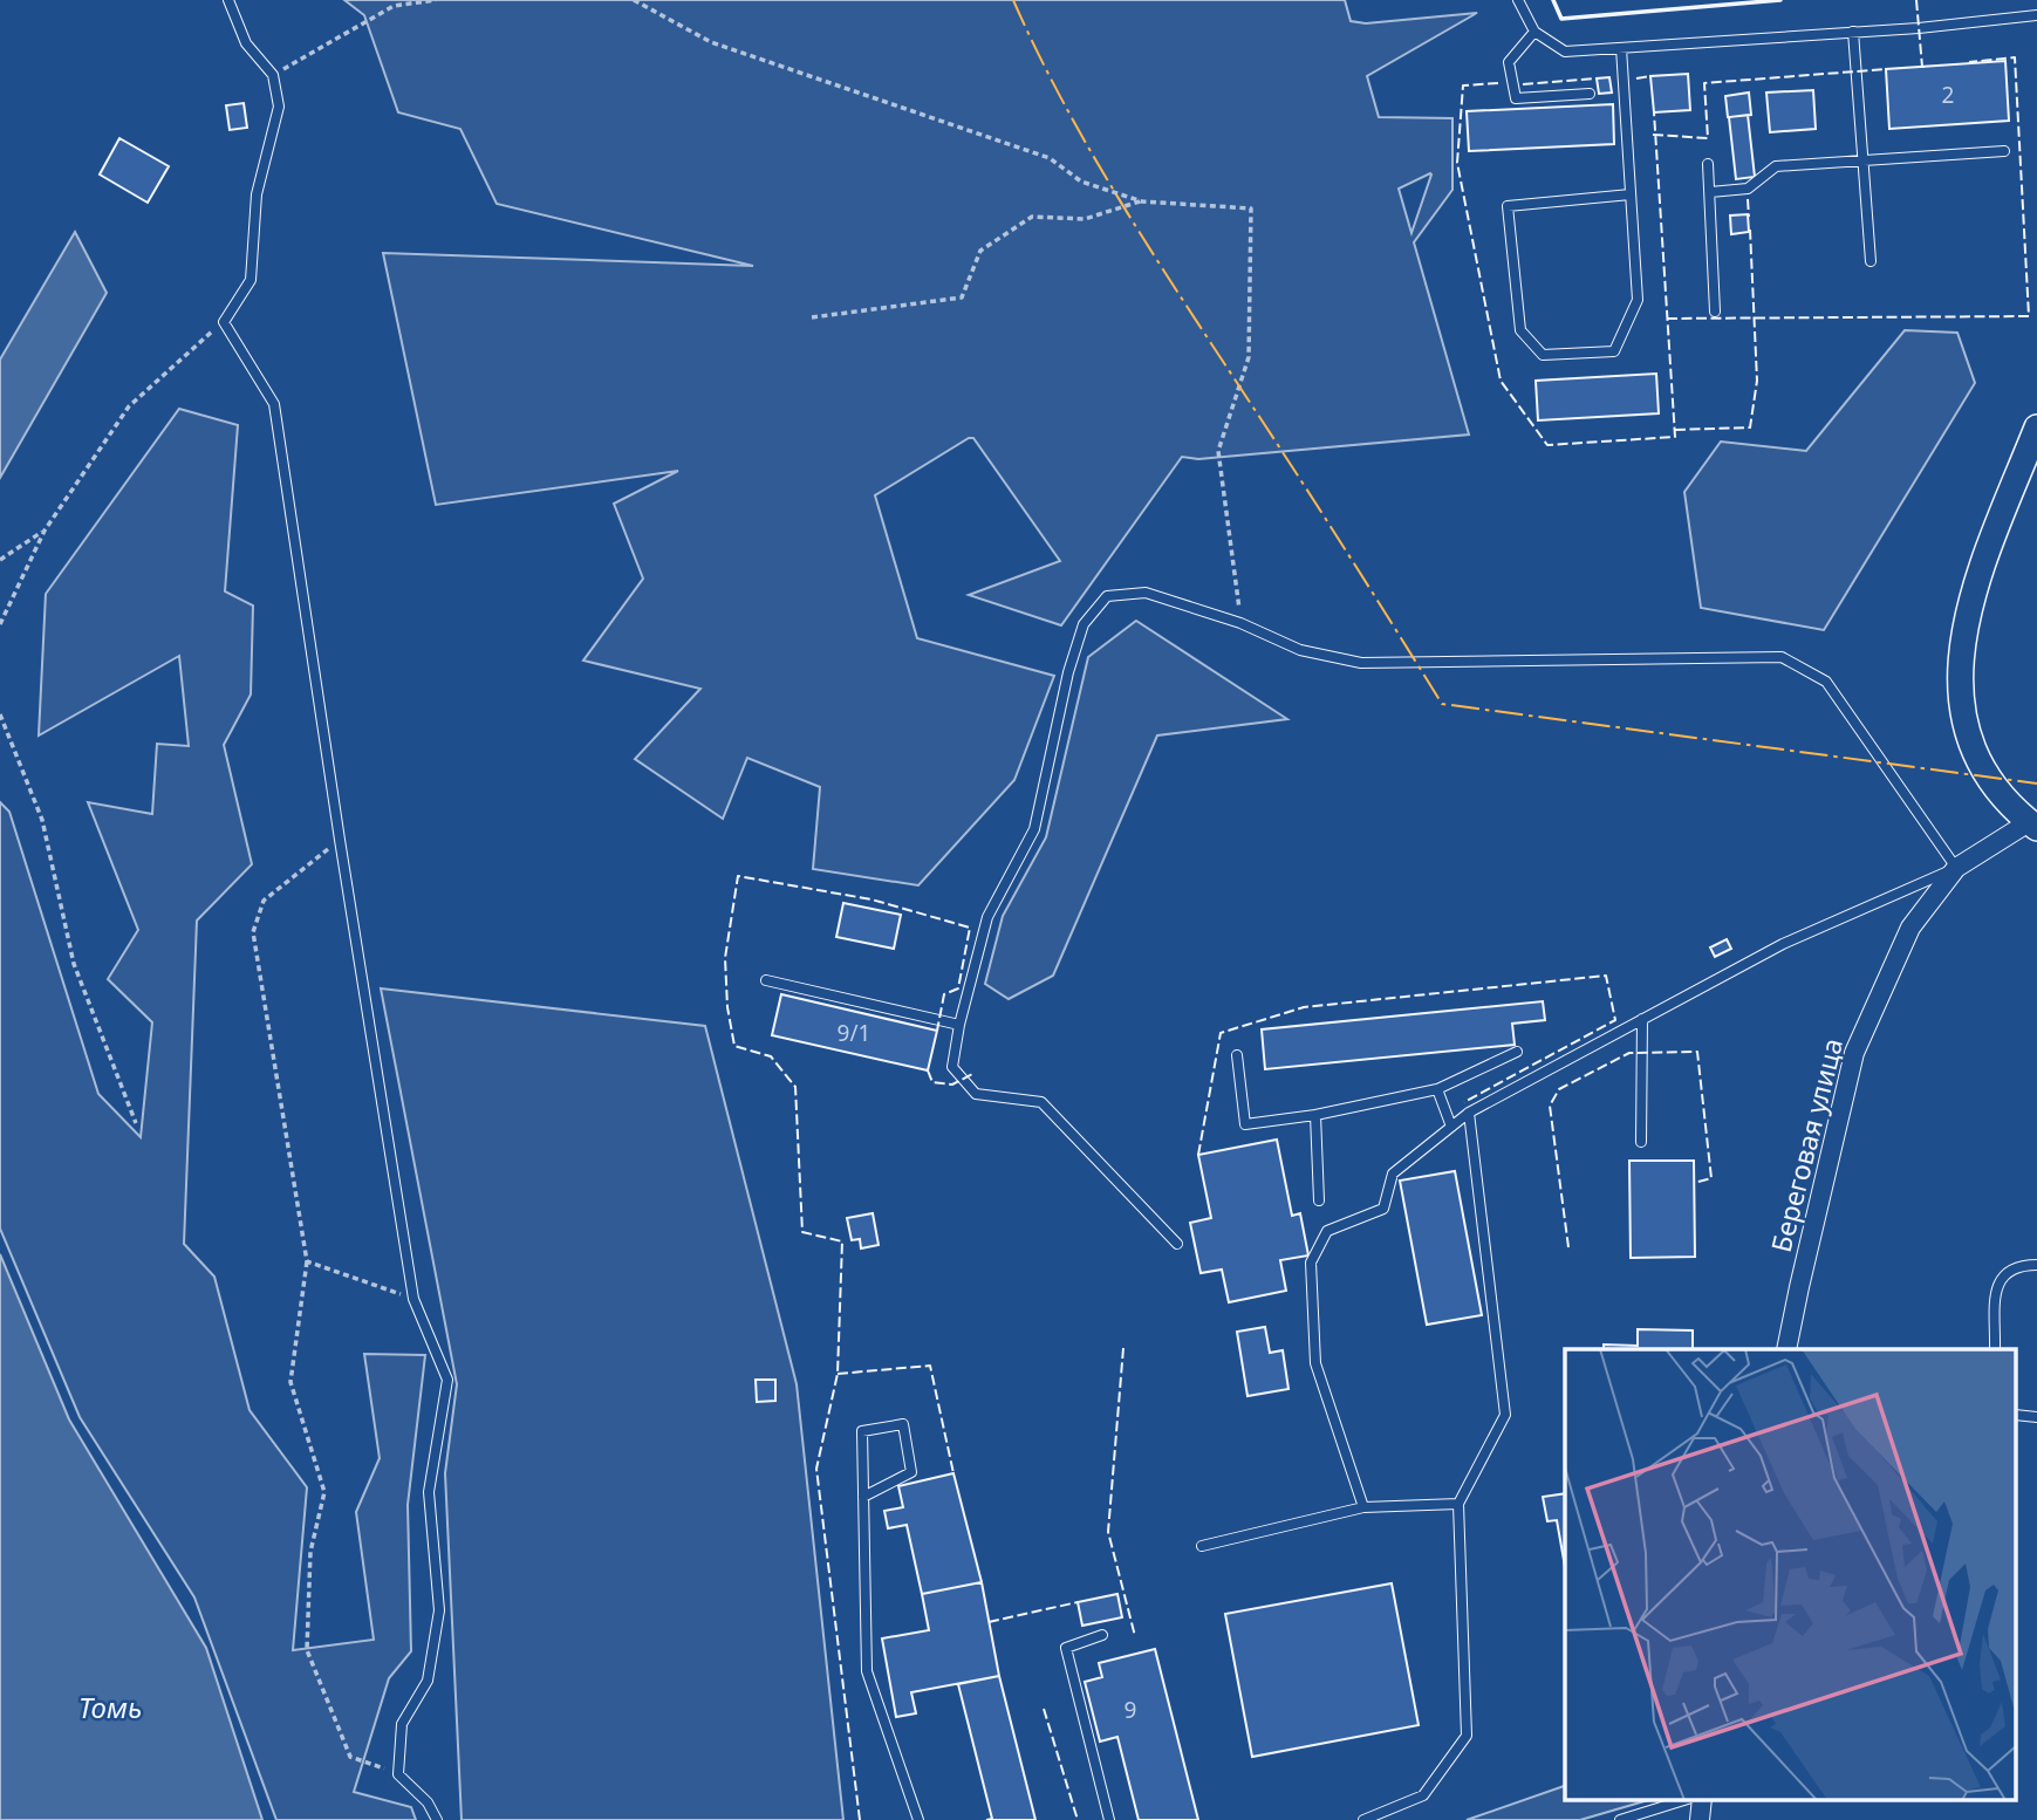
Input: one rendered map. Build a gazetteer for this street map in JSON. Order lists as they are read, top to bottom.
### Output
{
  "streets": {
    "street": ["Береговая улица"]
  },
  "water": ["Томь"],
  "house_numbers": ["2", "9/1", "9"]
}
